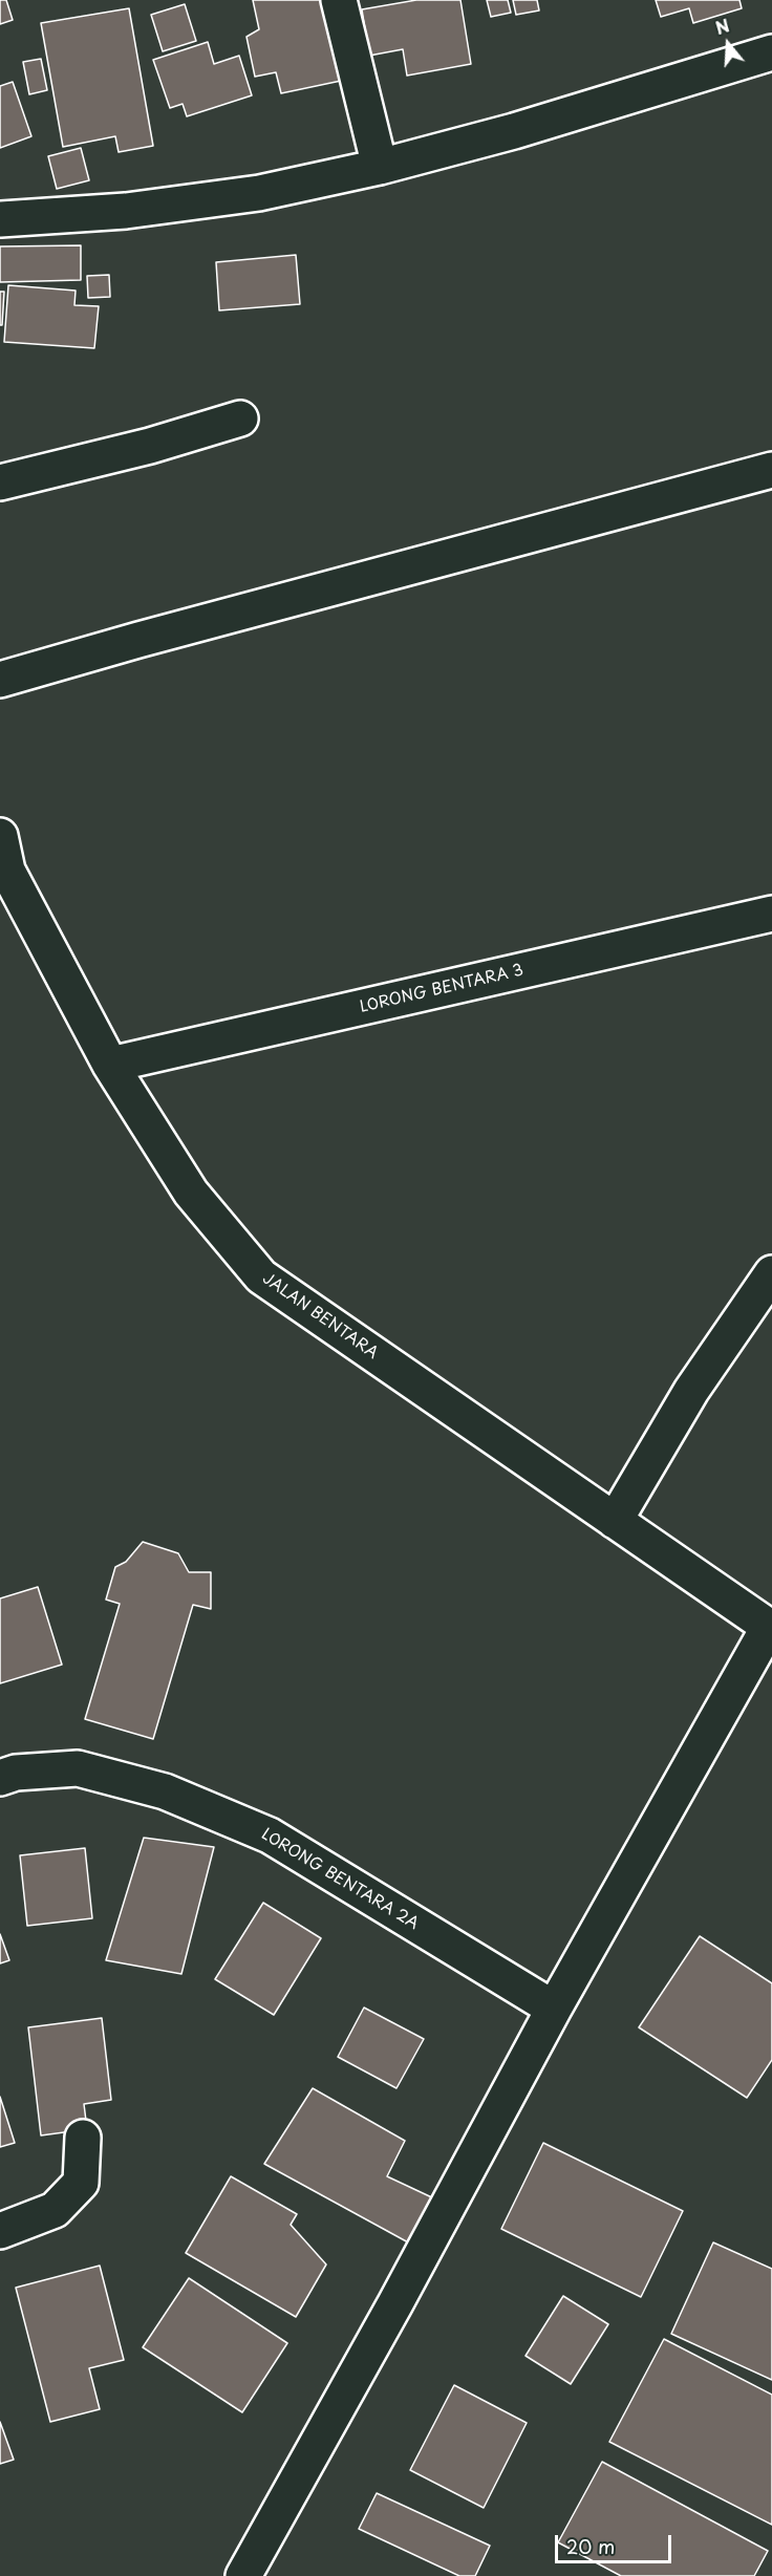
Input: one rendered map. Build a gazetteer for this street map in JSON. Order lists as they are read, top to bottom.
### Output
{
  "streets": {
    "street": ["LORONG BENTARA 3", "JALAN BENTARA", "LORONG BENTARA 2A"]
  },
  "crossings": [
    ["LORONG BENTARA 3", "JALAN BENTARA"]
  ],
  "scale_bar": "20 m",
  "north": "top"
}
